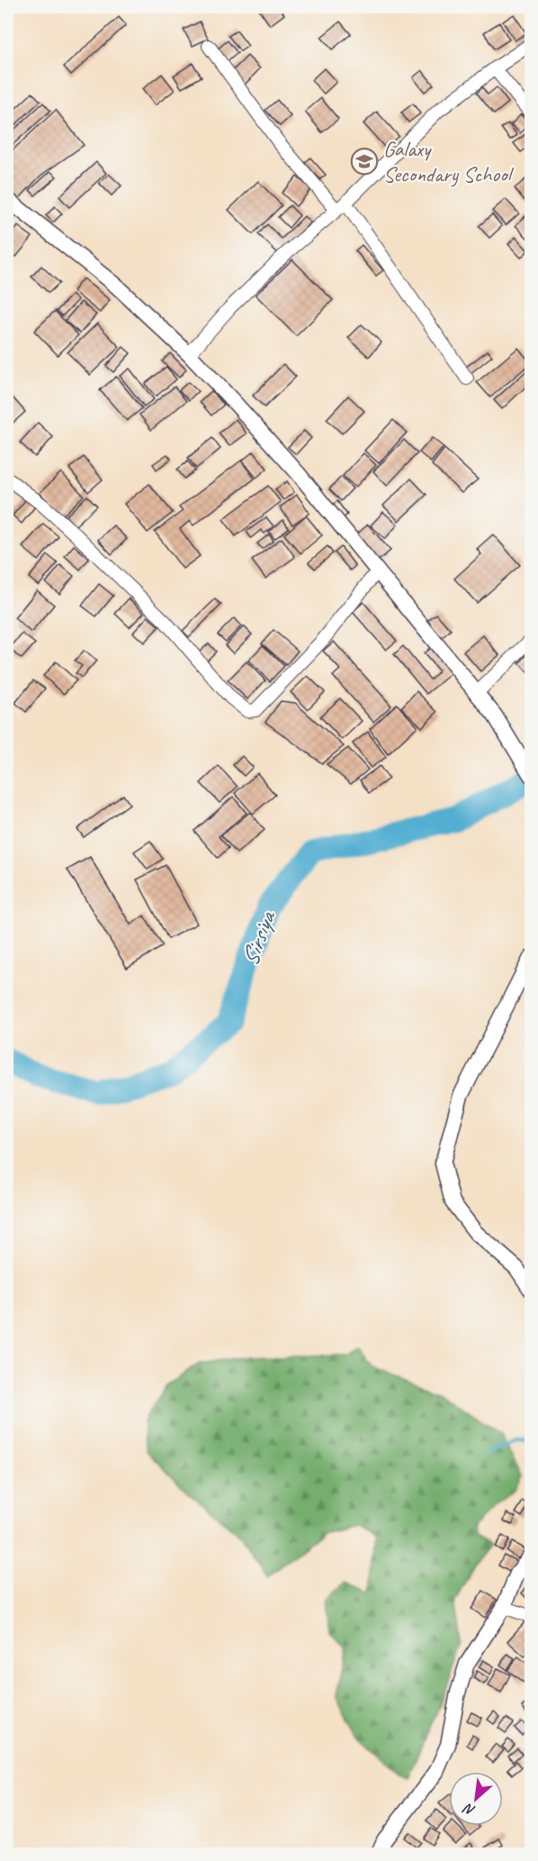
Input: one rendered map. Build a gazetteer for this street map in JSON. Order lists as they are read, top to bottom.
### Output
{
  "water": ["Sirsiya"],
  "places": {
    "school or university": ["Galaxy Secondary School"]
  },
  "north": "bottom left"
}
